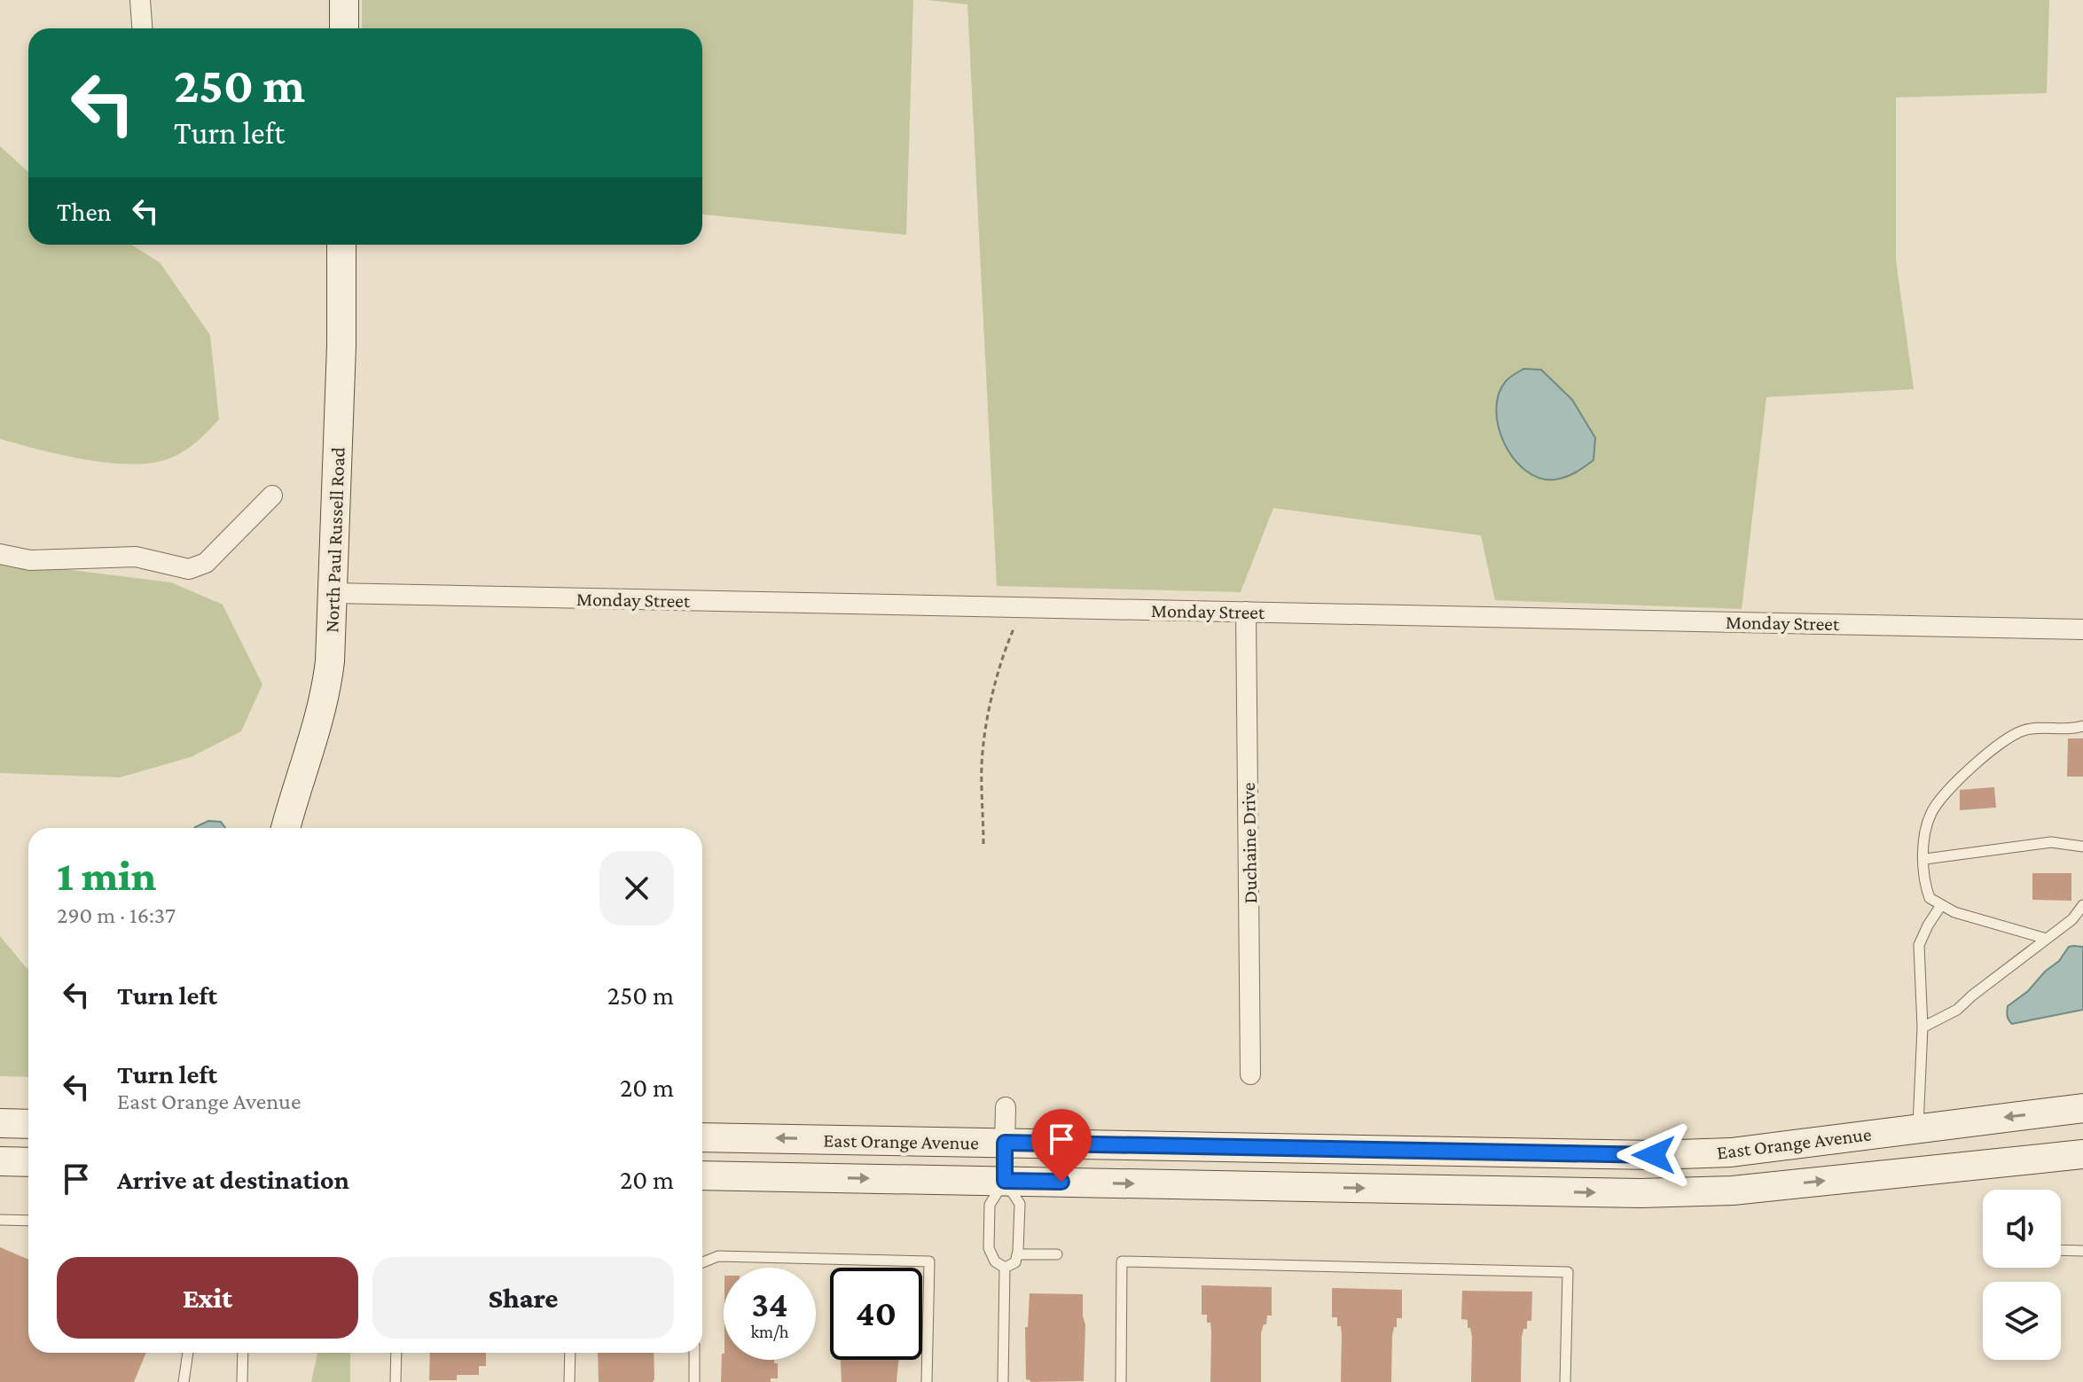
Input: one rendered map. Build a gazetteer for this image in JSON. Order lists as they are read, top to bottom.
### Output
{
  "streets": {
    "street": [
      "North Paul Russell Road",
      "Monday Street",
      "Duchaine Drive",
      "East Orange Avenue"
    ]
  },
  "crossings": [
    ["North Paul Russell Road", "Monday Street"],
    ["Monday Street", "Duchaine Drive"]
  ],
  "page": {
    "turn": ["250 m", "Turn left"],
    "then": "Then",
    "heading": ["1 min", "290 m · 16:37"],
    "list": [
      {
        "name": "Turn left",
        "value": "250 m"
      },
      {
        "name": "Turn left",
        "note": "East Orange Avenue",
        "value": "20 m"
      },
      {
        "name": "Arrive at destination",
        "value": "20 m"
      }
    ],
    "buttons": ["Exit", "Share"],
    "speed": "34 km/h",
    "limit": "40"
  }
}
